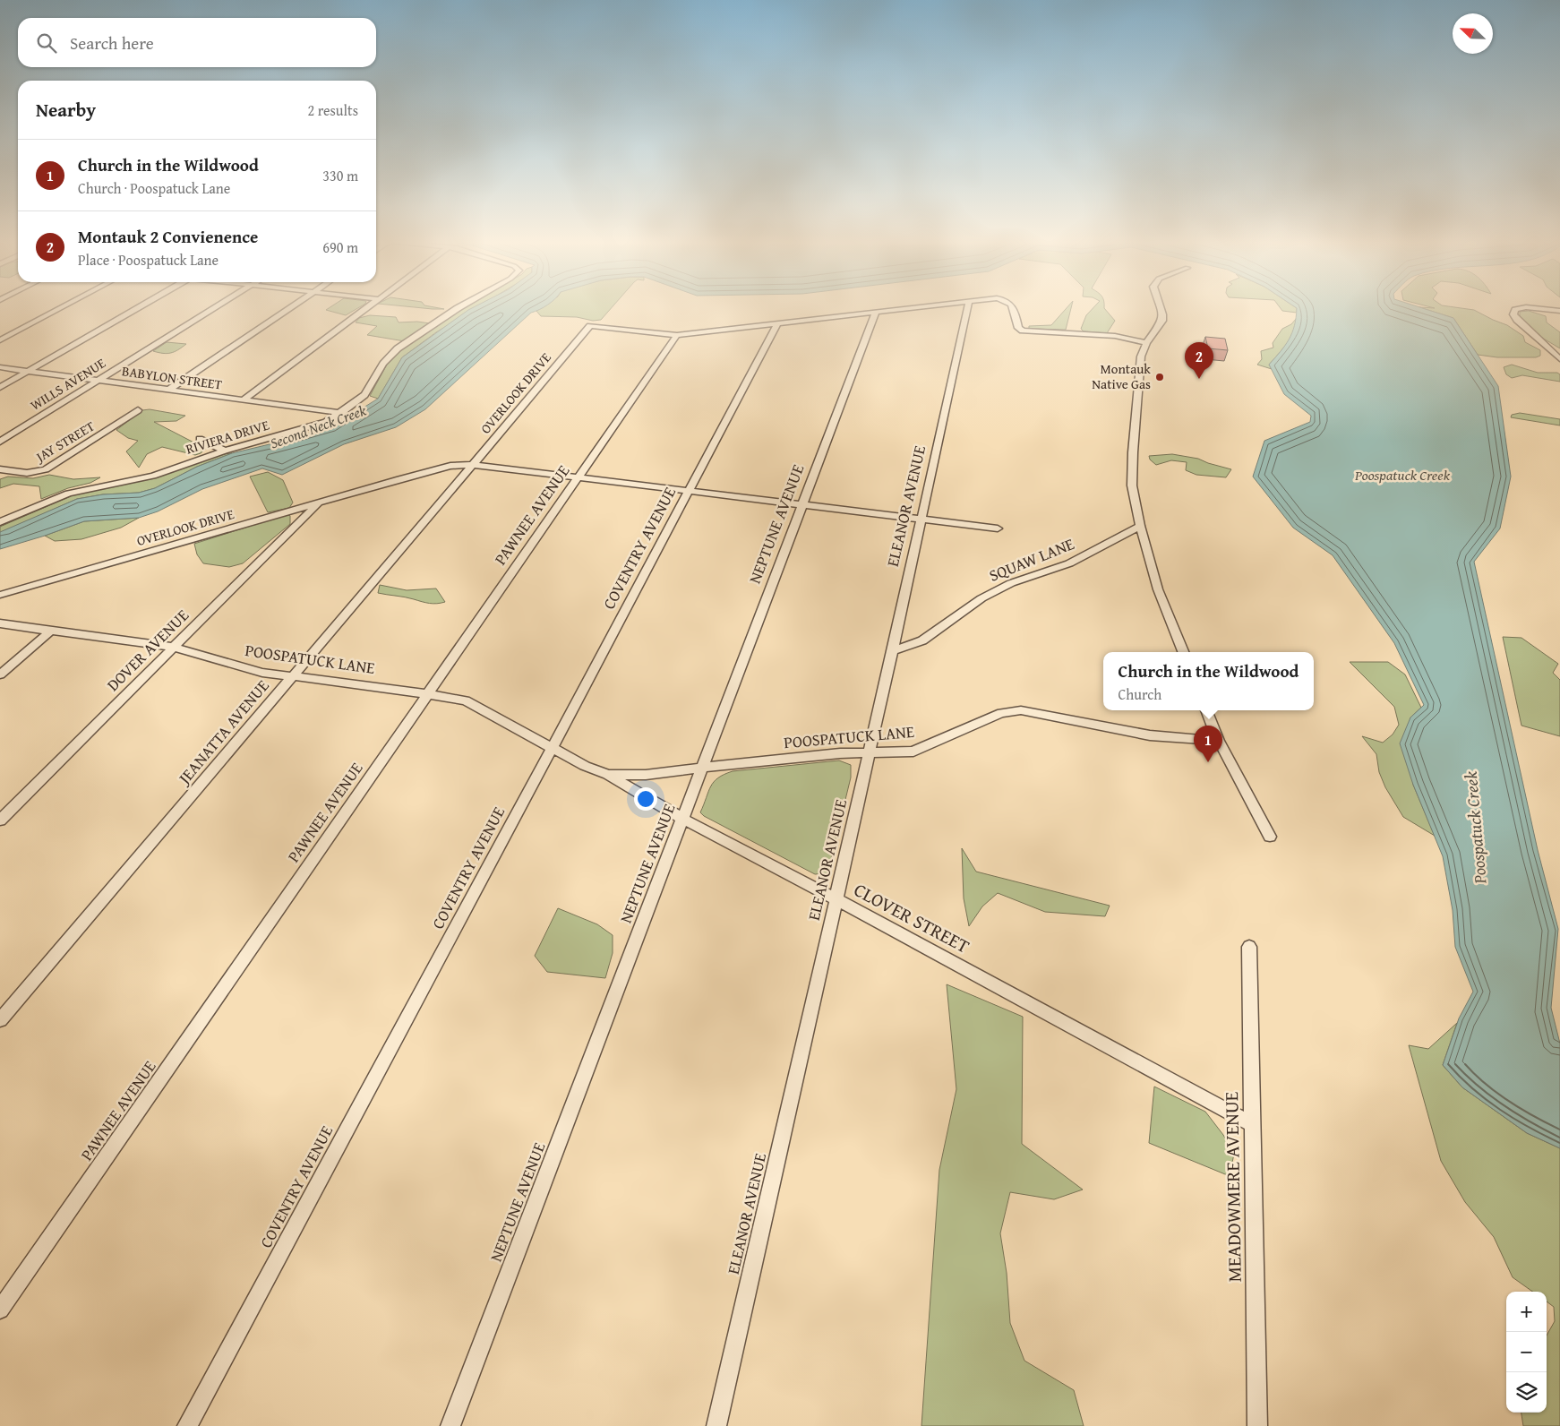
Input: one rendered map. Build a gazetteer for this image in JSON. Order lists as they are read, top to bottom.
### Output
{
  "streets": {
    "street": [
      "BABYLON STREET",
      "WILLS AVENUE",
      "OVERLOOK DRIVE",
      "RIVIERA DRIVE",
      "JAY STREET",
      "ELEANOR AVENUE",
      "PAWNEE AVENUE",
      "NEPTUNE AVENUE",
      "COVENTRY AVENUE",
      "SQUAW LANE",
      "DOVER AVENUE",
      "POOSPATUCK LANE",
      "JEANATTA AVENUE",
      "CLOVER STREET",
      "MEADOWMERE AVENUE"
    ]
  },
  "crossings": [
    ["BABYLON STREET", "WILLS AVENUE"],
    ["BABYLON STREET", "RIVIERA DRIVE"],
    ["OVERLOOK DRIVE", "PAWNEE AVENUE"],
    ["OVERLOOK DRIVE", "NEPTUNE AVENUE"],
    ["OVERLOOK DRIVE", "COVENTRY AVENUE"],
    ["OVERLOOK DRIVE", "DOVER AVENUE"],
    ["OVERLOOK DRIVE", "JEANATTA AVENUE"],
    ["ELEANOR AVENUE", "SQUAW LANE"],
    ["ELEANOR AVENUE", "POOSPATUCK LANE"],
    ["ELEANOR AVENUE", "CLOVER STREET"],
    ["PAWNEE AVENUE", "POOSPATUCK LANE"],
    ["NEPTUNE AVENUE", "POOSPATUCK LANE"],
    ["NEPTUNE AVENUE", "CLOVER STREET"],
    ["COVENTRY AVENUE", "POOSPATUCK LANE"],
    ["COVENTRY AVENUE", "CLOVER STREET"],
    ["DOVER AVENUE", "POOSPATUCK LANE"],
    ["POOSPATUCK LANE", "JEANATTA AVENUE"],
    ["POOSPATUCK LANE", "CLOVER STREET"],
    ["CLOVER STREET", "MEADOWMERE AVENUE"]
  ],
  "water": ["Second Neck Creek", "Poospatuck Creek"],
  "places": ["Montauk Native Gas"],
  "north": "top left",
  "page": {
    "search": "Search here",
    "heading": ["Nearby", "2 results"],
    "list": [
      {
        "mark": "1",
        "name": "Church in the Wildwood",
        "note": "Church · Poospatuck Lane",
        "value": "330 m"
      },
      {
        "mark": "2",
        "name": "Montauk 2 Convienence",
        "note": "Place · Poospatuck Lane",
        "value": "690 m"
      }
    ],
    "pins": ["2", "1"],
    "popup": ["Church in the Wildwood", "Church"],
    "map_buttons": ["+", "−"]
  }
}
